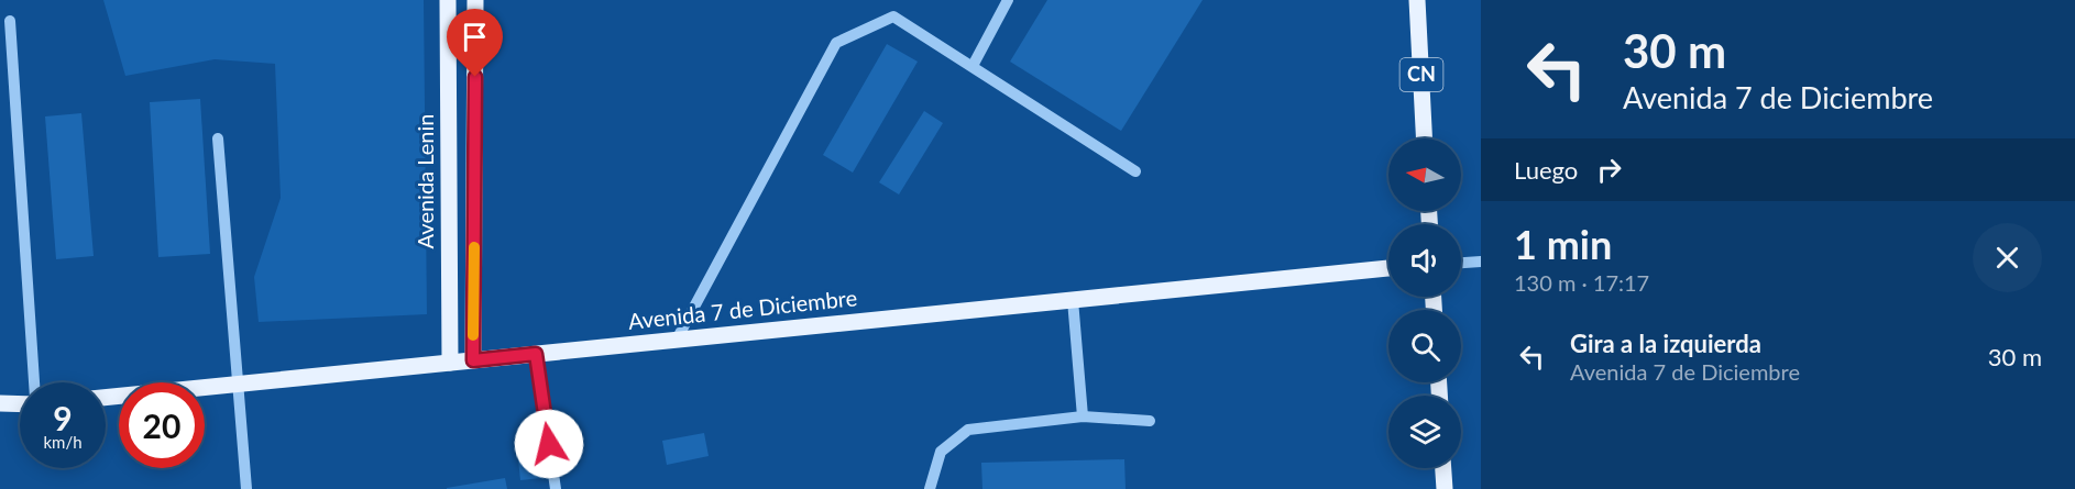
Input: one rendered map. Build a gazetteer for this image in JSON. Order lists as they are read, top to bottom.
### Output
{
  "streets": {
    "main road": ["CN", "Avenida Lenin", "Avenida 7 de Diciembre"]
  },
  "crossings": [
    ["Avenida Lenin", "Avenida 7 de Diciembre"]
  ],
  "north": "left",
  "page": {
    "turn": ["30 m", "Avenida 7 de Diciembre"],
    "then": "Luego",
    "heading": ["1 min", "130 m · 17:17"],
    "list": [
      {
        "name": "Gira a la izquierda",
        "note": "Avenida 7 de Diciembre",
        "value": "30 m"
      }
    ],
    "speed": "9 km/h",
    "limit": "20"
  }
}
